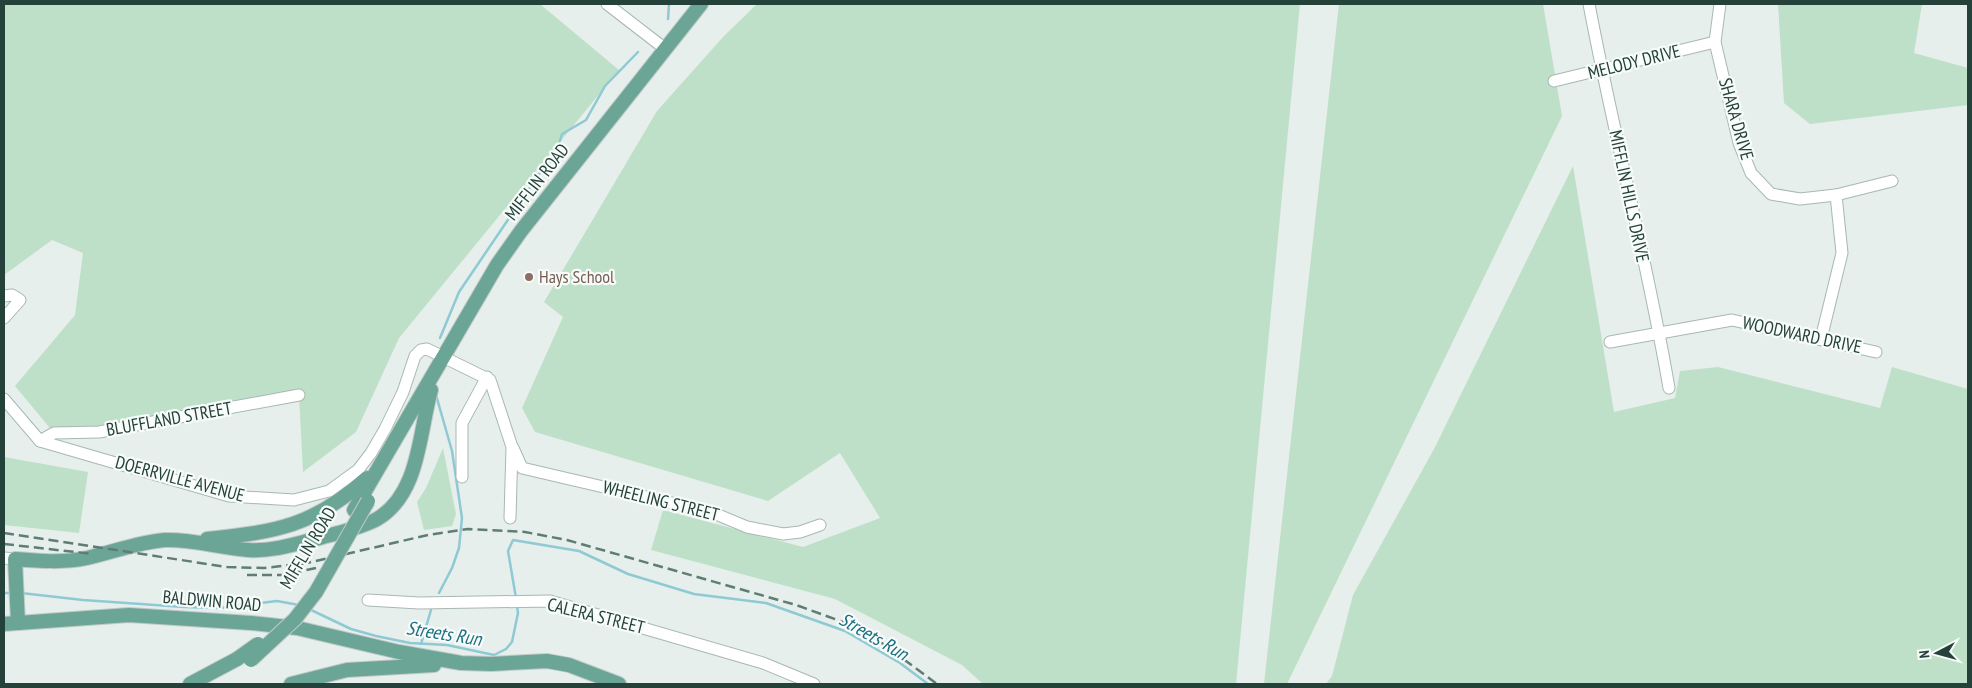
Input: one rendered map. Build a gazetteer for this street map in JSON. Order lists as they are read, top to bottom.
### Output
{
  "streets": {
    "main road": ["MIFFLIN ROAD", "BALDWIN ROAD"],
    "street": [
      "MELODY DRIVE",
      "SHARA DRIVE",
      "MIFFLIN HILLS DRIVE",
      "WOODWARD DRIVE",
      "BLUFFLAND STREET",
      "DOERRVILLE AVENUE",
      "WHEELING STREET",
      "CALERA STREET"
    ]
  },
  "crossings": [
    ["MELODY DRIVE", "SHARA DRIVE"],
    ["MELODY DRIVE", "MIFFLIN HILLS DRIVE"],
    ["MIFFLIN ROAD", "DOERRVILLE AVENUE"],
    ["MIFFLIN HILLS DRIVE", "WOODWARD DRIVE"],
    ["BLUFFLAND STREET", "DOERRVILLE AVENUE"]
  ],
  "water": ["Streets Run"],
  "places": ["Hays School"],
  "north": "left"
}
